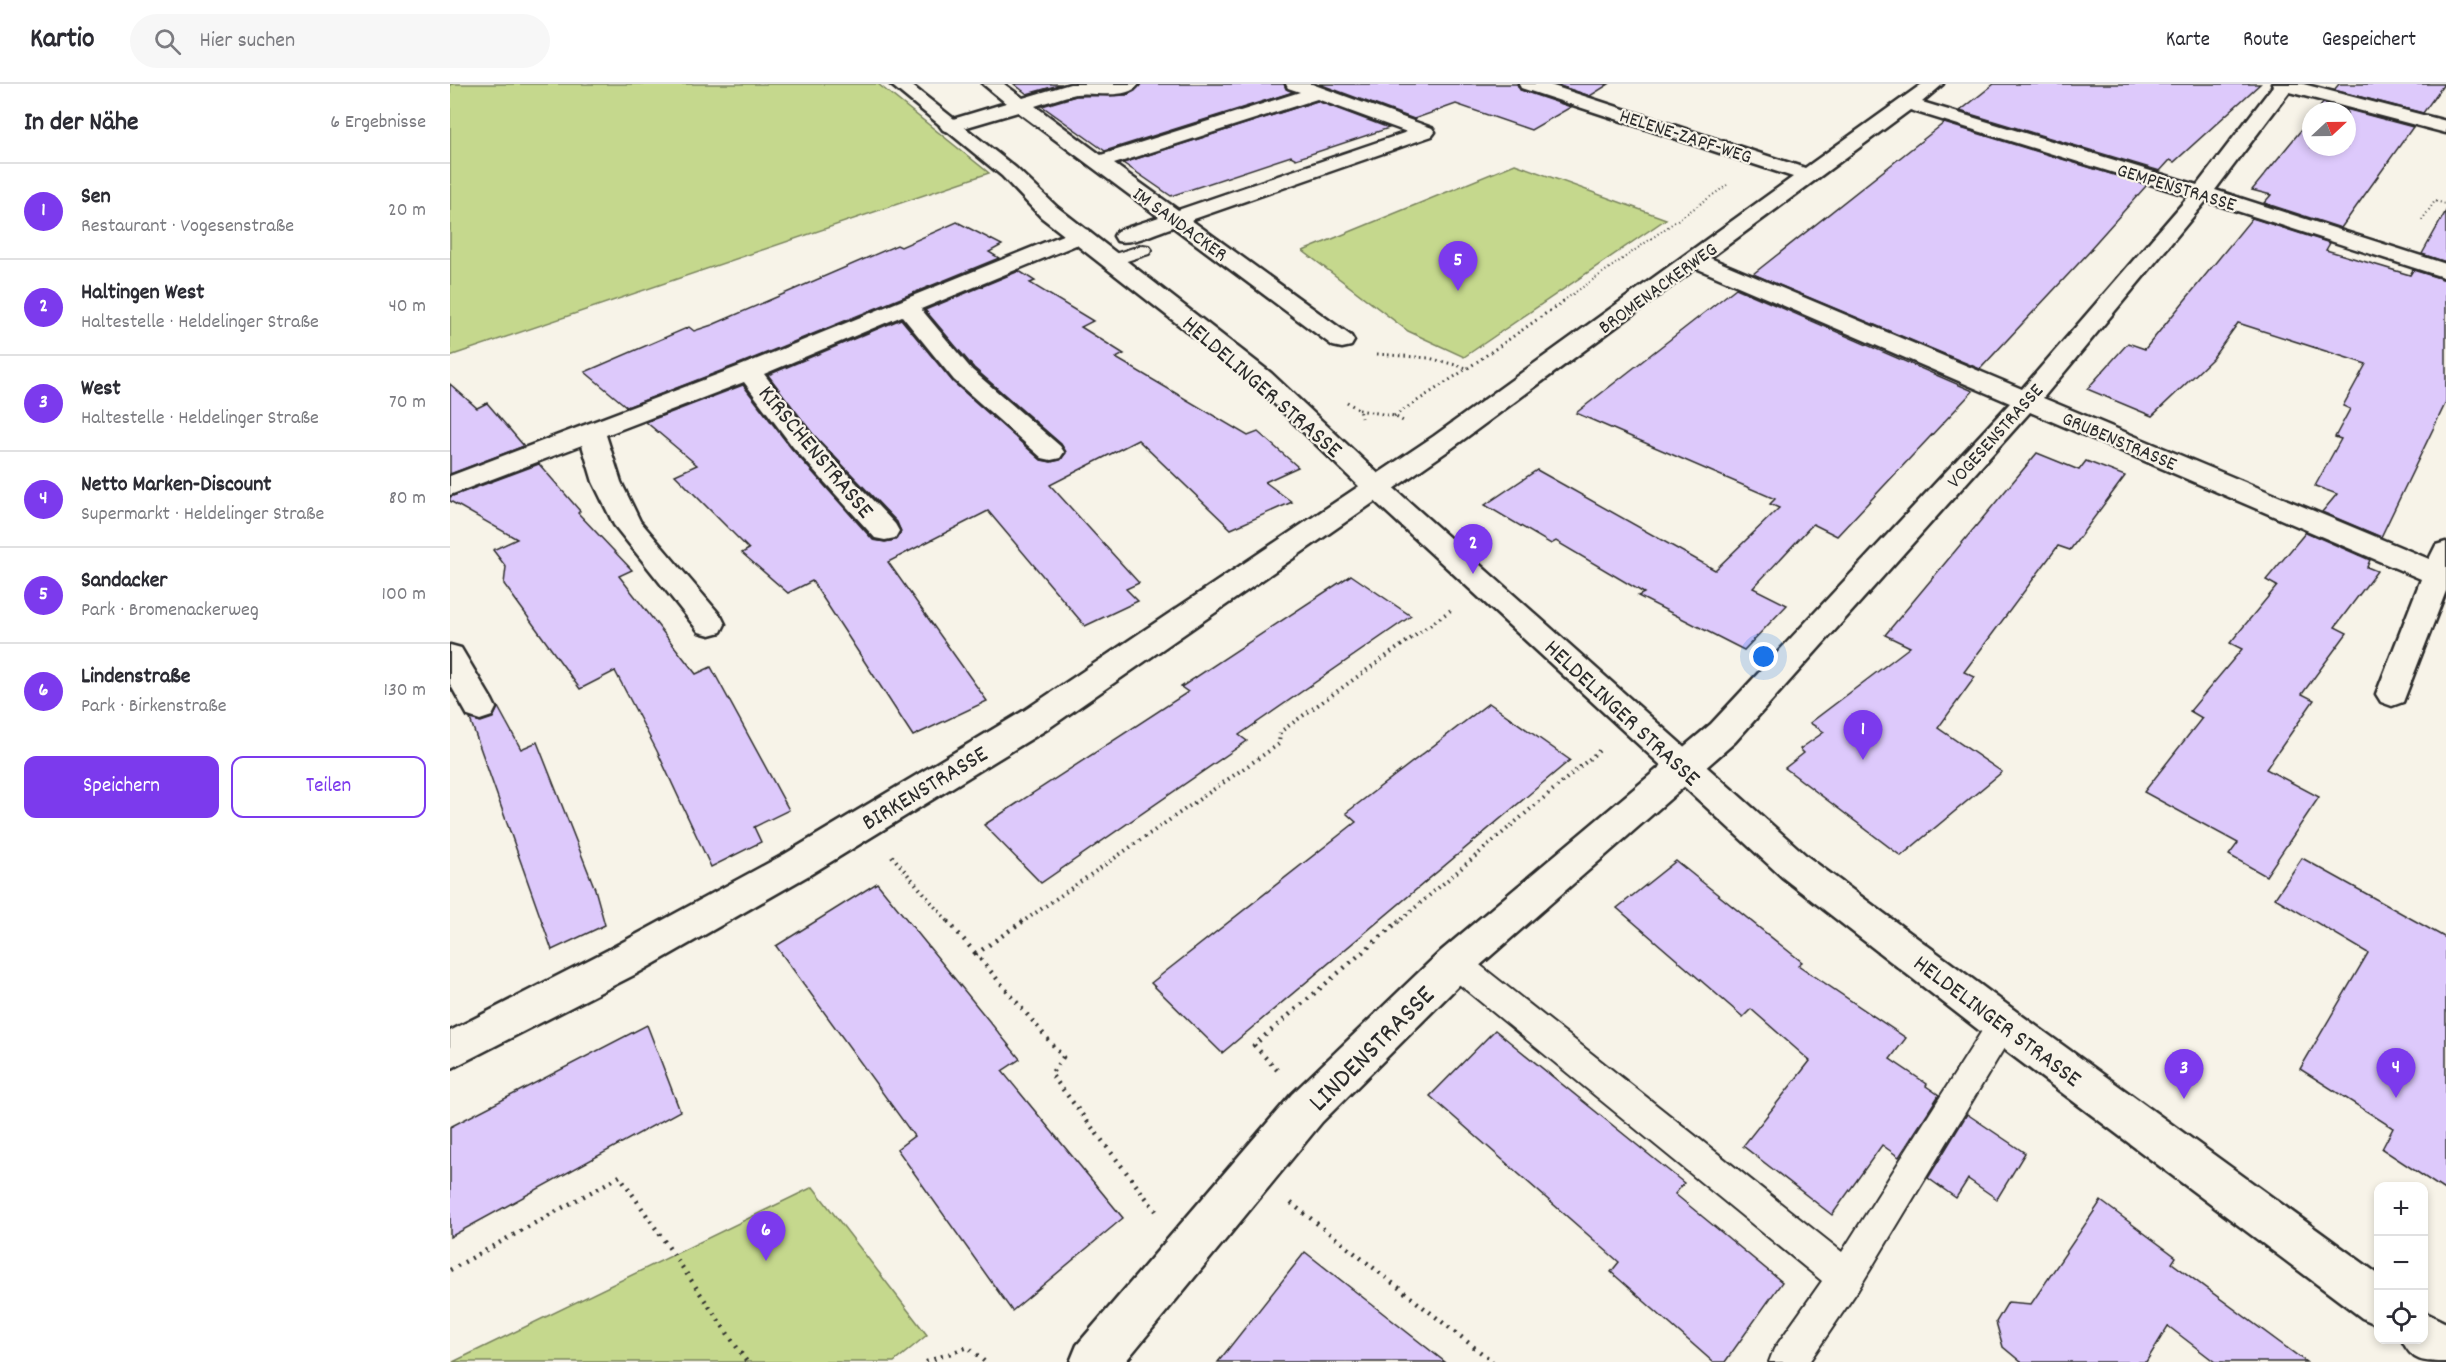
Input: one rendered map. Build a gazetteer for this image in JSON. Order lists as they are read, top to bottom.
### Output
{
  "streets": {
    "street": [
      "HELENE-ZAPF-WEG",
      "GEMPENSTRASSE",
      "IM SANDACKER",
      "BROMENACKERWEG",
      "HELDELINGER STRASSE",
      "VOGESENSTRASSE",
      "GRUBENSTRASSE",
      "KIRSCHENSTRASSE",
      "BIRKENSTRASSE",
      "LINDENSTRASSE"
    ]
  },
  "crossings": [
    ["HELENE-ZAPF-WEG", "BROMENACKERWEG"],
    ["GEMPENSTRASSE", "BROMENACKERWEG"],
    ["GEMPENSTRASSE", "VOGESENSTRASSE"],
    ["BROMENACKERWEG", "HELDELINGER STRASSE"],
    ["BROMENACKERWEG", "GRUBENSTRASSE"],
    ["BROMENACKERWEG", "BIRKENSTRASSE"],
    ["HELDELINGER STRASSE", "VOGESENSTRASSE"],
    ["HELDELINGER STRASSE", "KIRSCHENSTRASSE"],
    ["HELDELINGER STRASSE", "BIRKENSTRASSE"],
    ["HELDELINGER STRASSE", "LINDENSTRASSE"],
    ["VOGESENSTRASSE", "GRUBENSTRASSE"],
    ["VOGESENSTRASSE", "LINDENSTRASSE"]
  ],
  "north": "right",
  "page": {
    "header": "Kartio",
    "search": "Hier suchen",
    "nav": ["Karte", "Route", "Gespeichert"],
    "heading": ["In der Nähe", "6 Ergebnisse"],
    "list": [
      {
        "mark": "1",
        "name": "Sen",
        "note": "Restaurant · Vogesenstraße",
        "value": "20 m"
      },
      {
        "mark": "2",
        "name": "Haltingen West",
        "note": "Haltestelle · Heldelinger Straße",
        "value": "40 m"
      },
      {
        "mark": "3",
        "name": "West",
        "note": "Haltestelle · Heldelinger Straße",
        "value": "70 m"
      },
      {
        "mark": "4",
        "name": "Netto Marken-Discount",
        "note": "Supermarkt · Heldelinger Straße",
        "value": "80 m"
      },
      {
        "mark": "5",
        "name": "Sandacker",
        "note": "Park · Bromenackerweg",
        "value": "100 m"
      },
      {
        "mark": "6",
        "name": "Lindenstraße",
        "note": "Park · Birkenstraße",
        "value": "130 m"
      }
    ],
    "pins": [
      "5",
      "2",
      "1",
      "4",
      "3",
      "6"
    ],
    "buttons": ["Speichern", "Teilen"],
    "map_buttons": ["+", "−"]
  }
}
